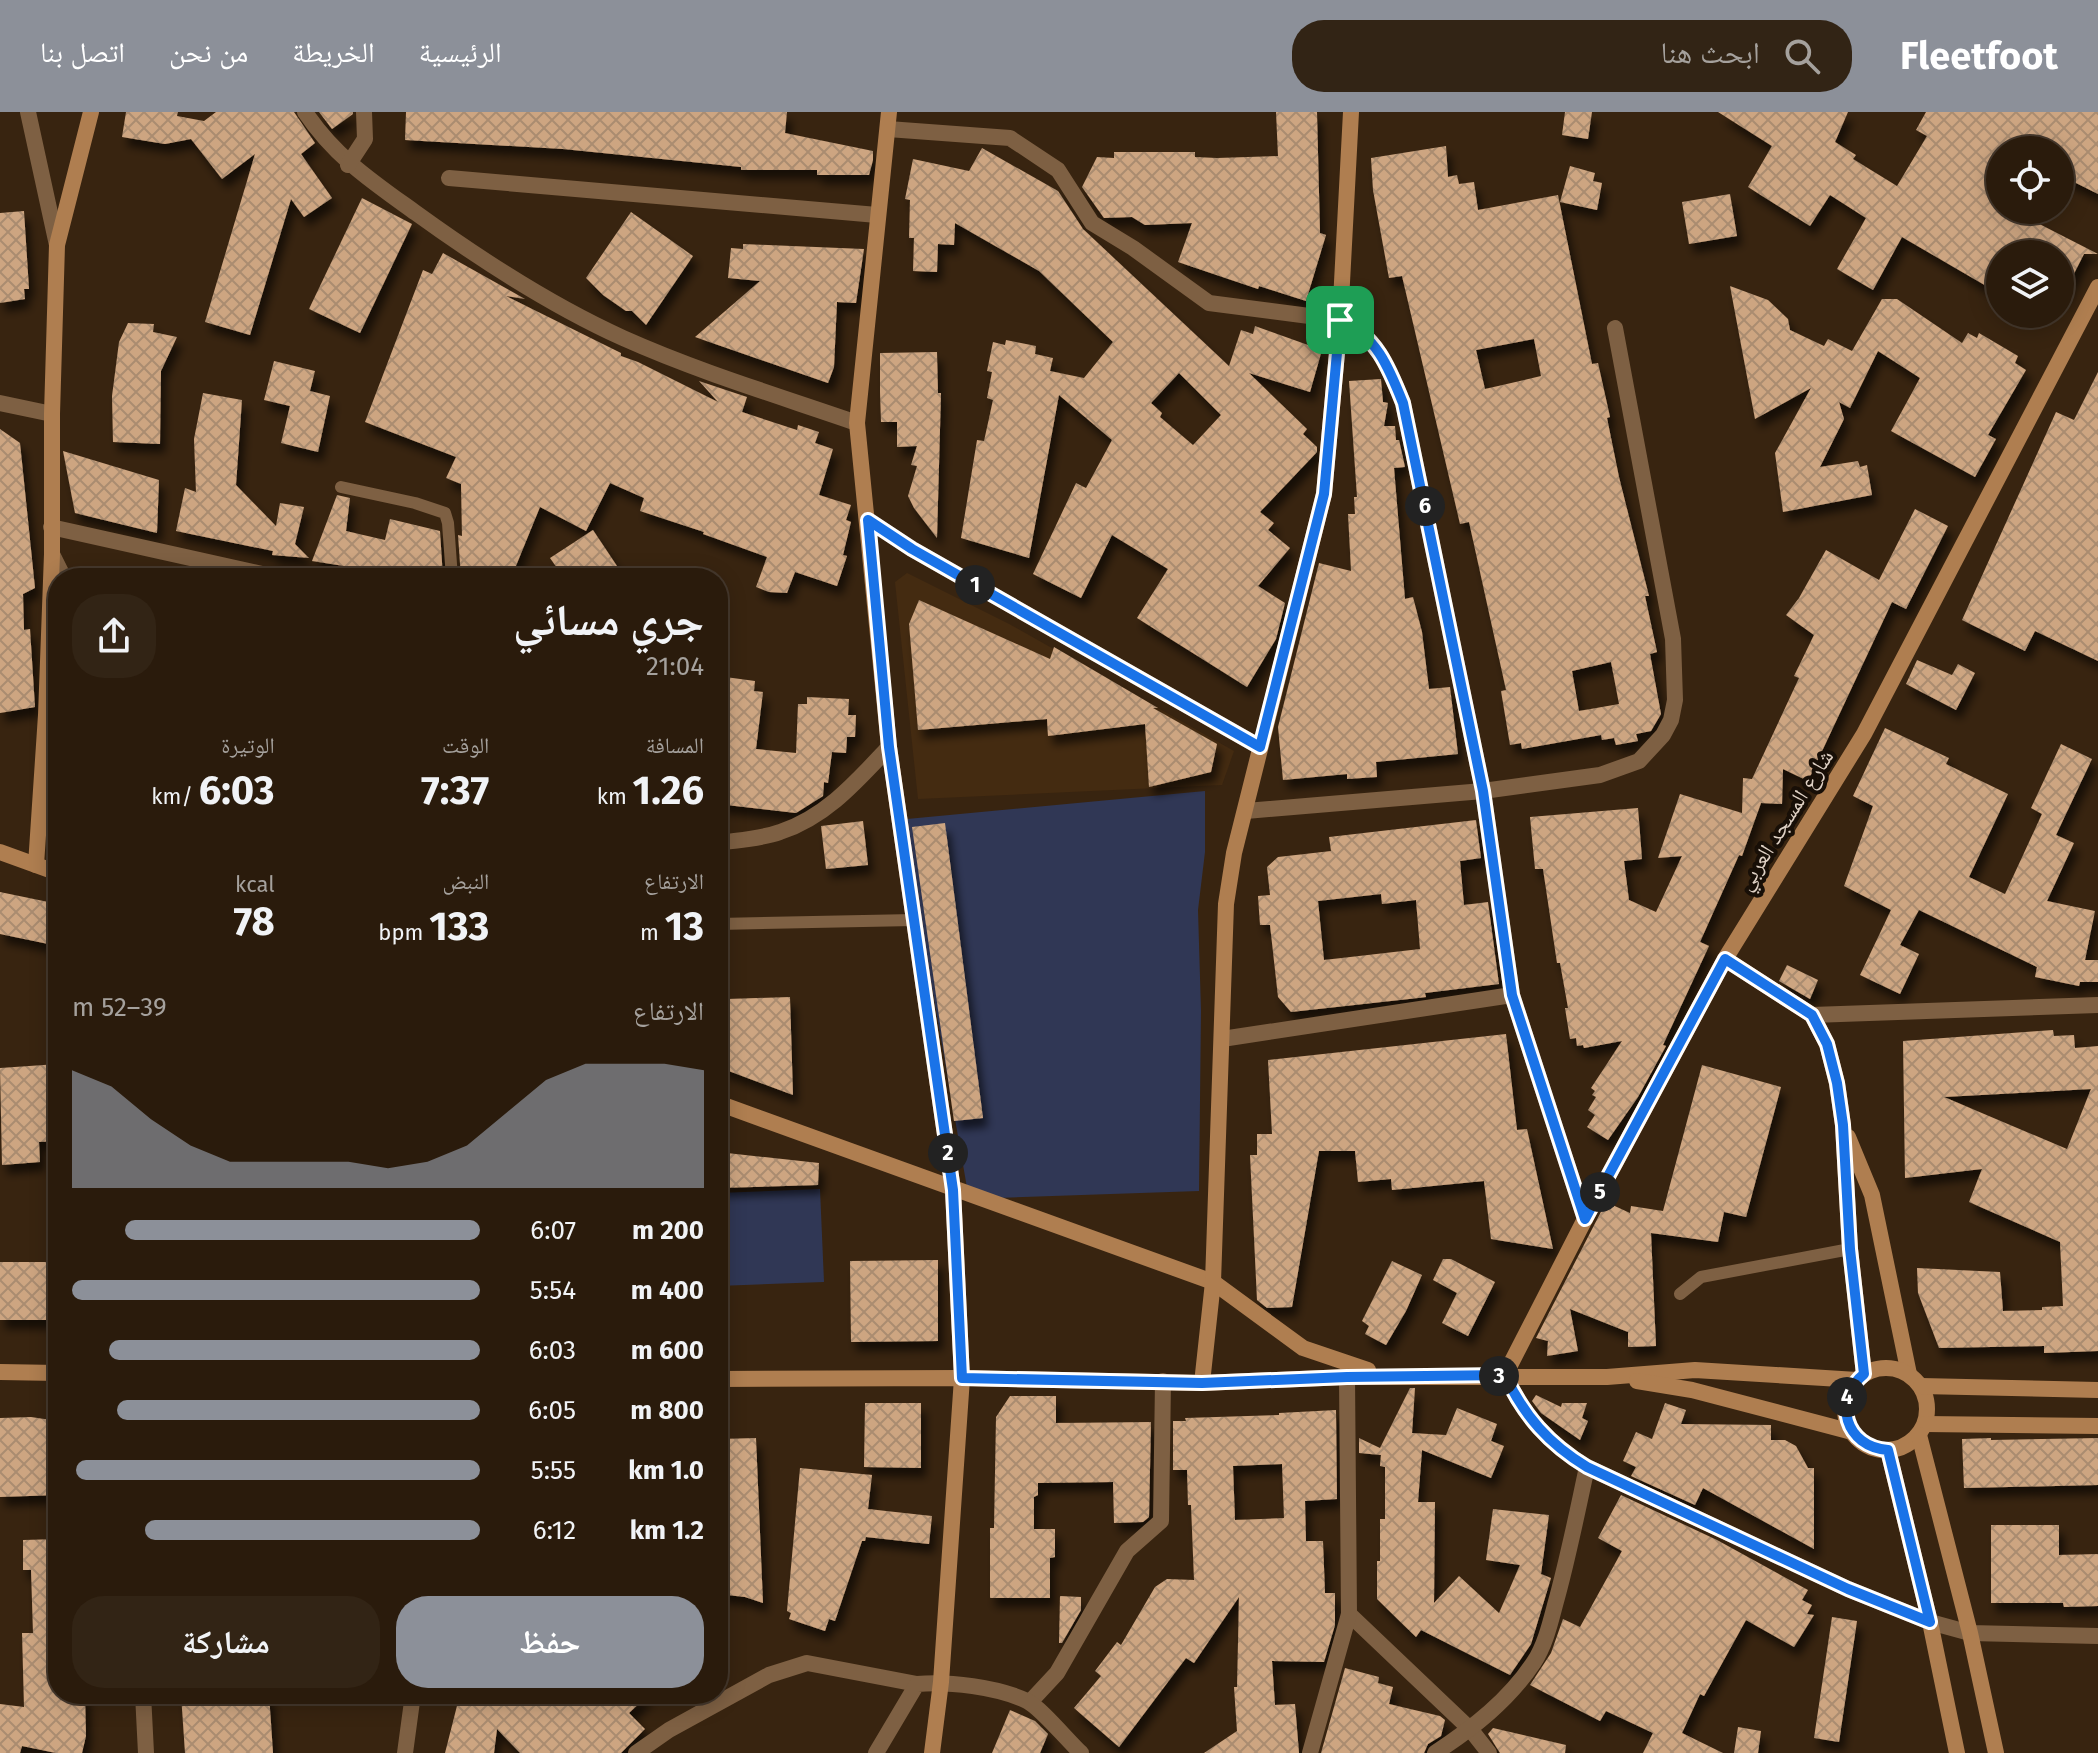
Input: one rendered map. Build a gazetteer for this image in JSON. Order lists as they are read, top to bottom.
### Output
{
  "streets": {
    "street": ["شارع المسجد العربي"]
  },
  "page": {
    "header": "Fleetfoot",
    "search": "ابحث هنا",
    "nav": [
      "الرئيسية",
      "الخريطة",
      "من نحن",
      "اتصل بنا"
    ],
    "pins": [
      "6",
      "1",
      "2",
      "5",
      "3",
      "4"
    ],
    "heading": ["جري مسائي", "21:04"],
    "stats": [
      ["المسافة", "1.26 km"],
      ["الوقت", "7:37"],
      ["الوتيرة", "6:03 /km"],
      ["الارتفاع", "13 m"],
      ["النبض", "133 bpm"],
      ["kcal", "78"]
    ],
    "chart": ["الارتفاع", "39–52 m"],
    "list": [
      {
        "name": "200 m",
        "note": "6:07"
      },
      {
        "name": "400 m",
        "note": "5:54"
      },
      {
        "name": "600 m",
        "note": "6:03"
      },
      {
        "name": "800 m",
        "note": "6:05"
      },
      {
        "name": "1.0 km",
        "note": "5:55"
      },
      {
        "name": "1.2 km",
        "note": "6:12"
      }
    ],
    "buttons": ["حفظ", "مشاركة"]
  }
}
